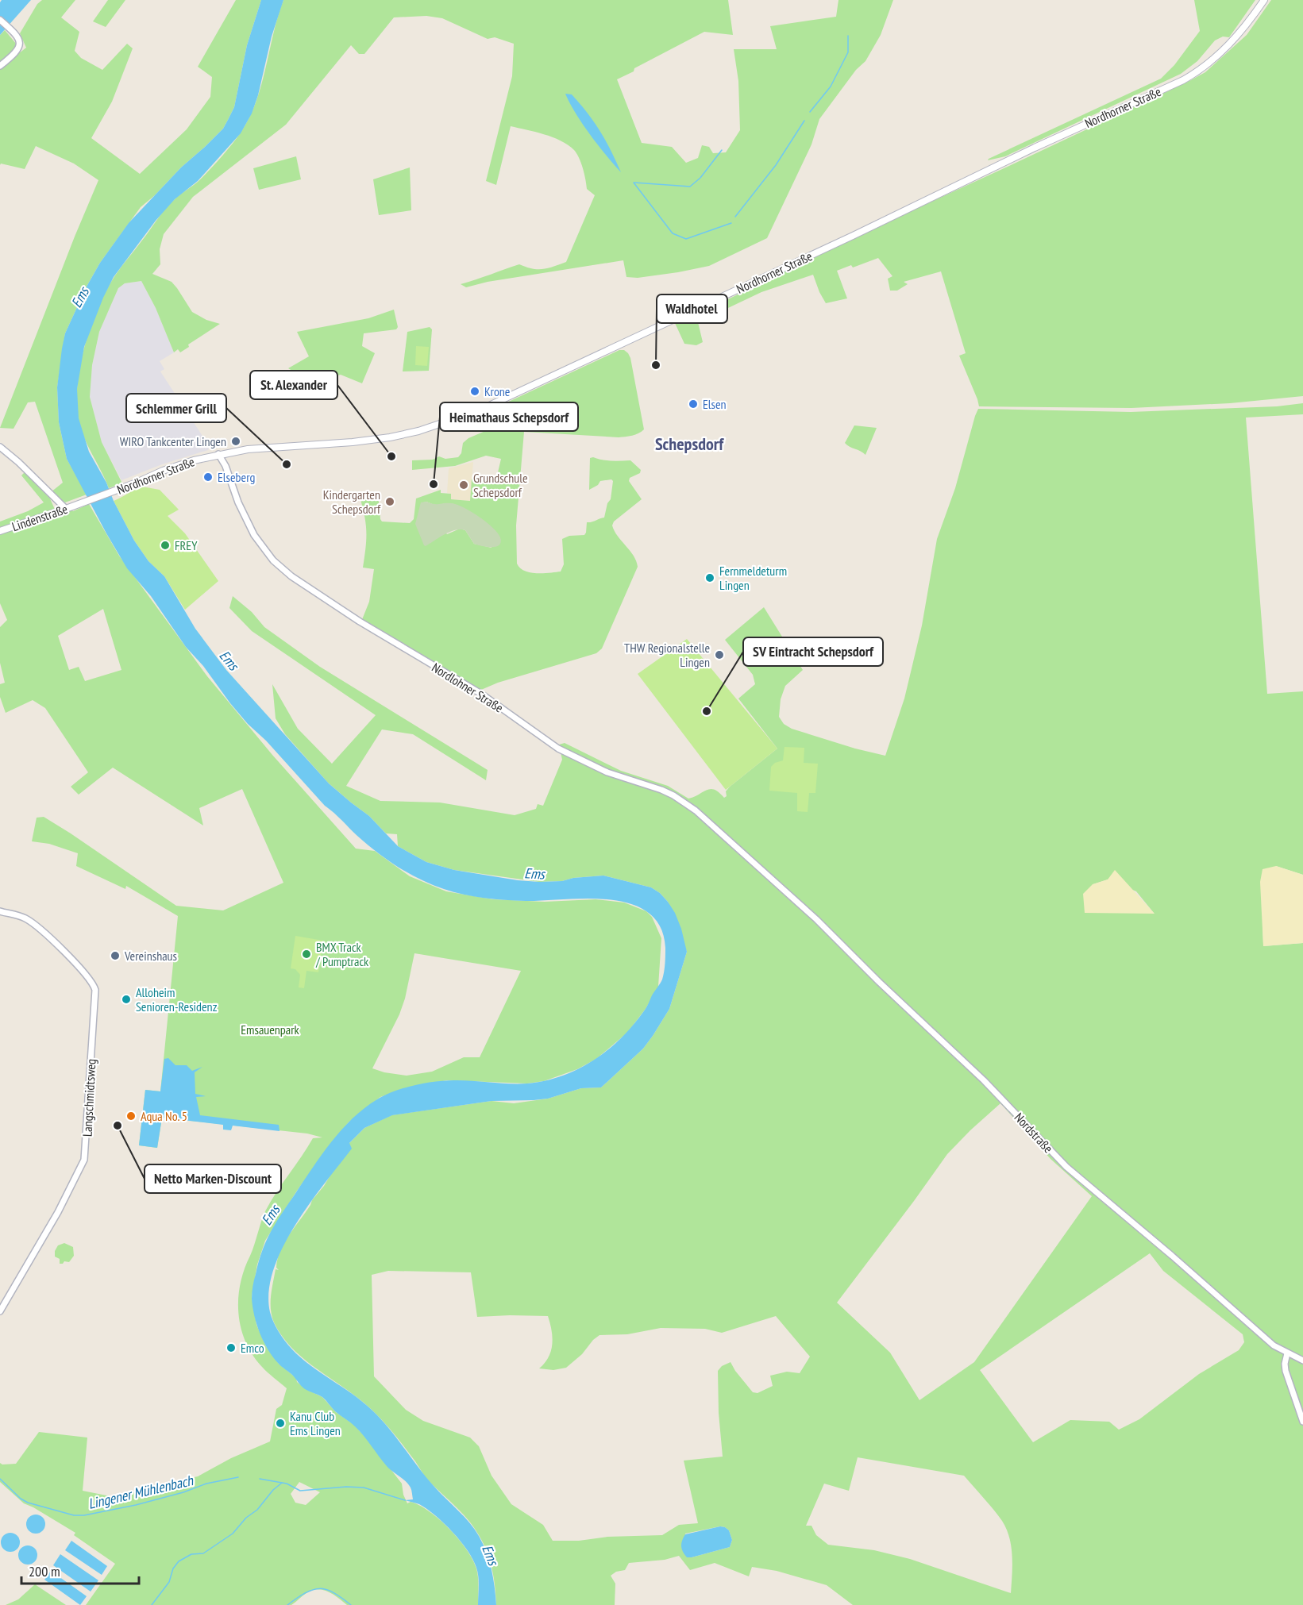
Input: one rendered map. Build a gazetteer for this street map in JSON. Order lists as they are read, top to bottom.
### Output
{
  "streets": {
    "main road": ["Nordhorner Straße", "Lindenstraße"],
    "street": ["Nordlohner Straße", "Langschmidtsweg", "Nordstraße"]
  },
  "crossings": [
    ["Nordhorner Straße", "Lindenstraße"],
    ["Nordhorner Straße", "Nordlohner Straße"],
    ["Nordlohner Straße", "Nordstraße"]
  ],
  "districts": ["Schepsdorf"],
  "water": ["Ems", "Lingener Mühlenbach"],
  "parks": ["Emsauenpark"],
  "places": [
    "Waldhotel",
    "Krone",
    "Elsen",
    "WIRO Tankcenter Lingen",
    "St. Alexander",
    "Schlemmer Grill",
    "Elseberg",
    "Heimathaus Schepsdorf",
    "Grundschule Schepsdorf",
    "Kindergarten Schepsdorf",
    "FREY",
    "Fernmeldeturm Lingen",
    "THW Regionalstelle Lingen",
    "SV Eintracht Schepsdorf",
    "BMX Track / Pumptrack",
    "Vereinshaus",
    "Alloheim Senioren-Residenz",
    "Aqua No. 5",
    "Netto Marken-Discount",
    "Emco",
    "Kanu Club Ems Lingen"
  ],
  "scale_bar": "200 m"
}
